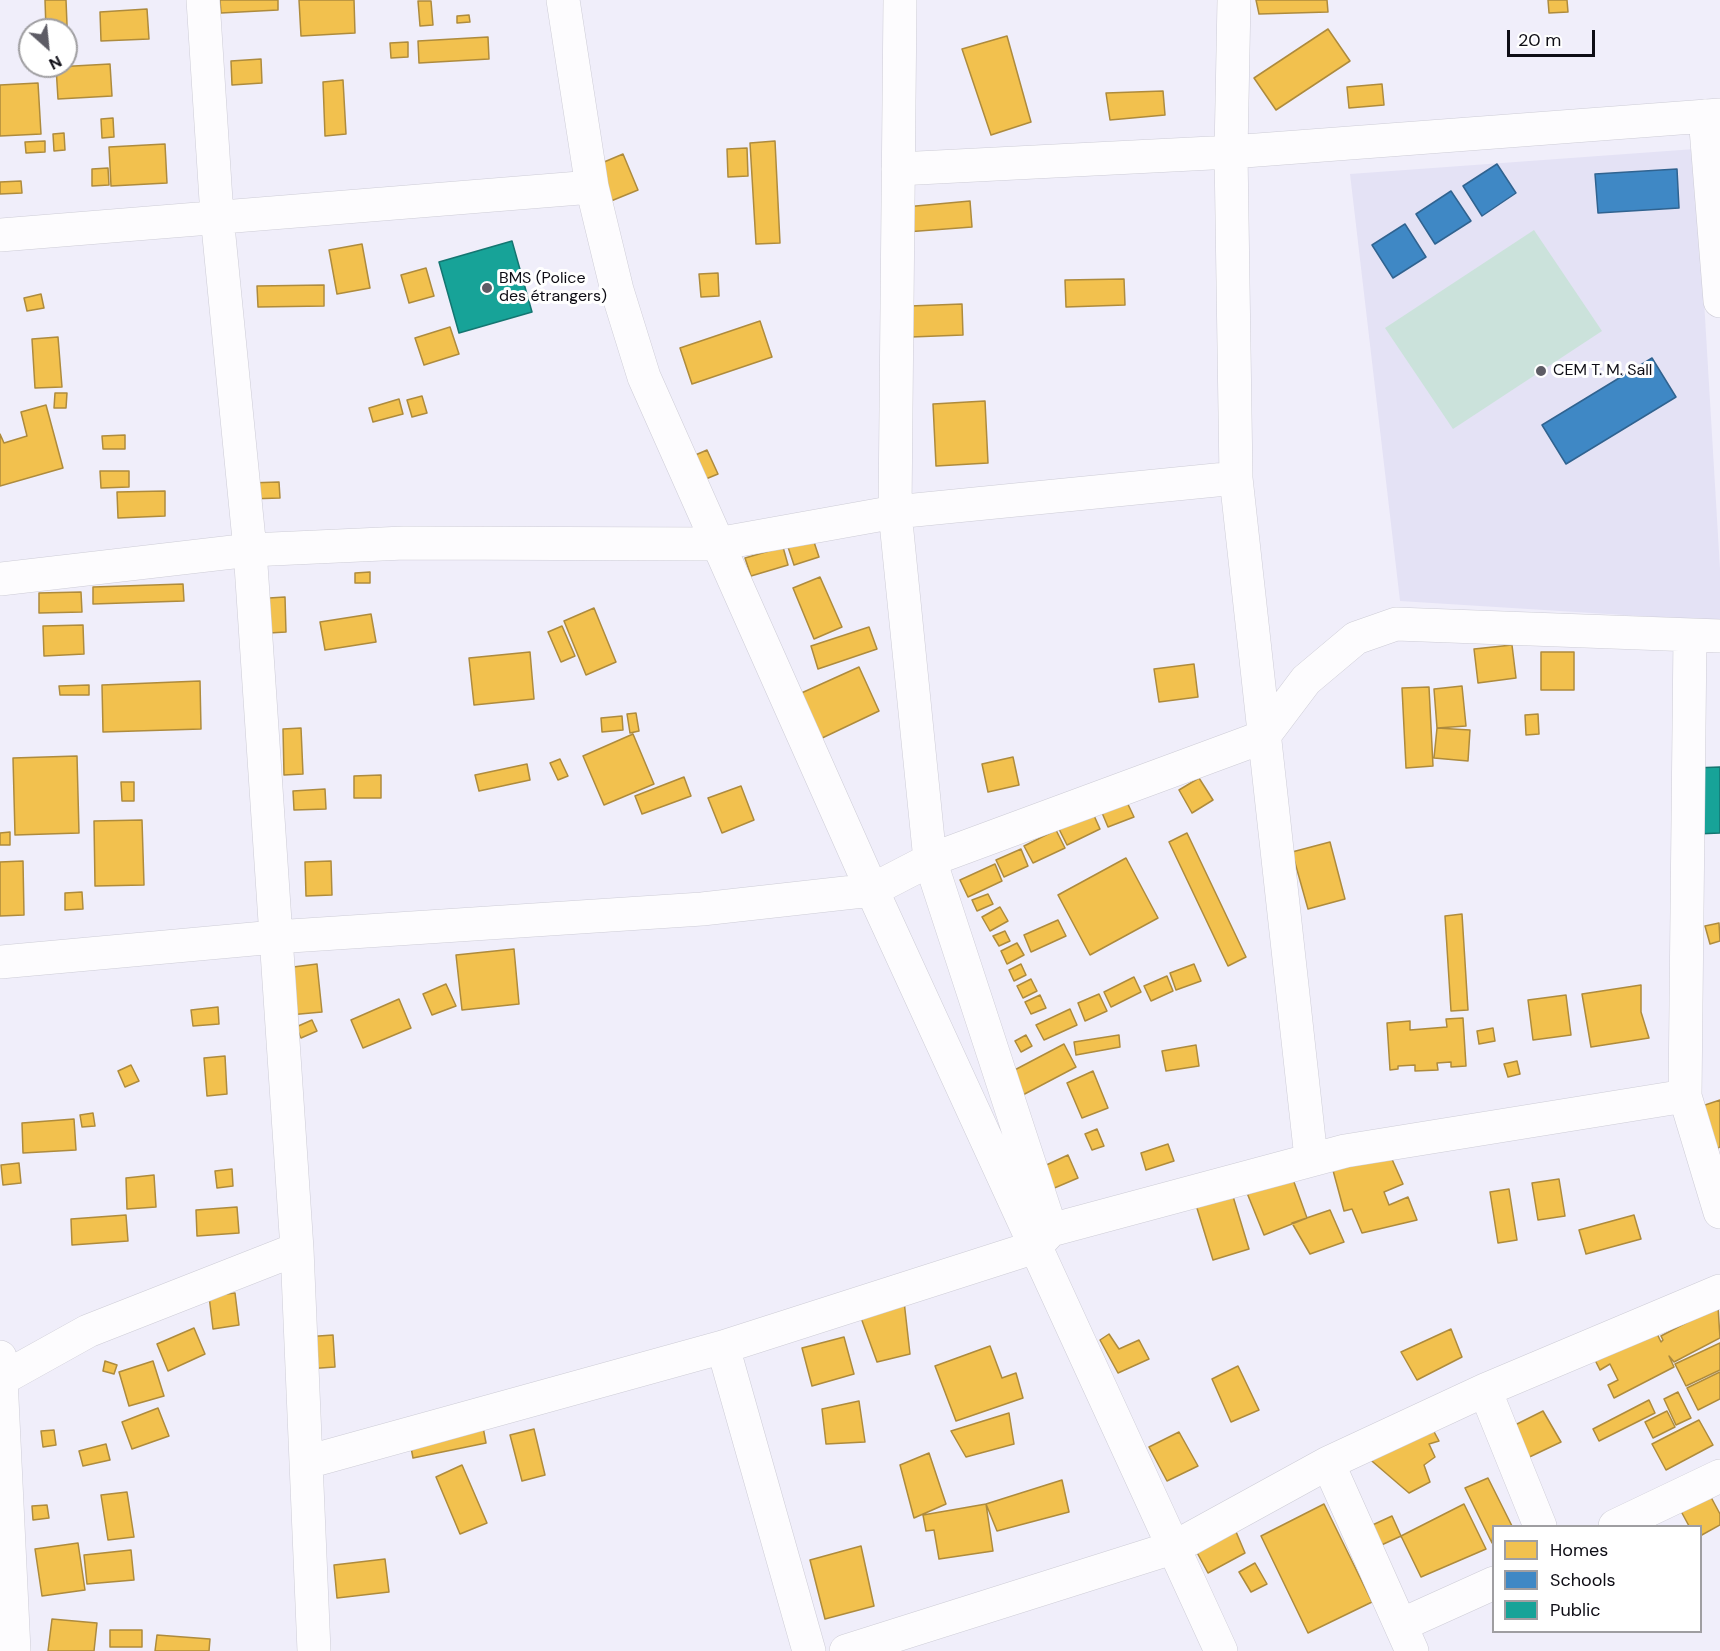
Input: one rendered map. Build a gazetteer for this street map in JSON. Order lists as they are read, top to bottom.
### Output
{
  "places": ["BMS (Police des étrangers)", "CEM T. M. Sall"],
  "legend": ["Homes", "Schools", "Public"],
  "scale_bar": "20 m",
  "north": "bottom right"
}
